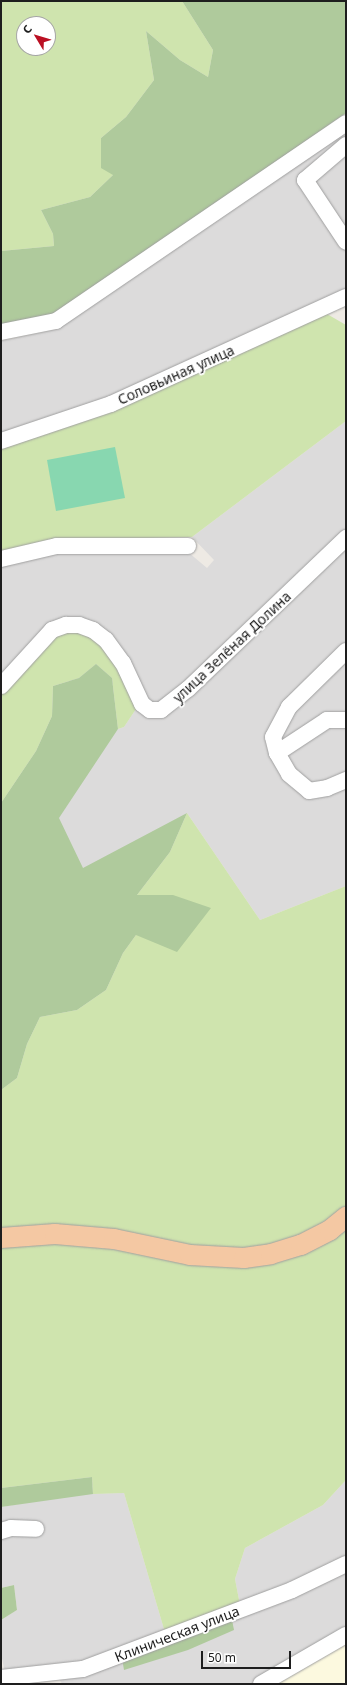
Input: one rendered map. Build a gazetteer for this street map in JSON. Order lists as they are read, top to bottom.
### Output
{
  "streets": {
    "street": ["Соловьиная улица", "улица Зелёная Долина", "Клиническая улица"]
  },
  "scale_bar": "50 m",
  "north": "top left"
}
